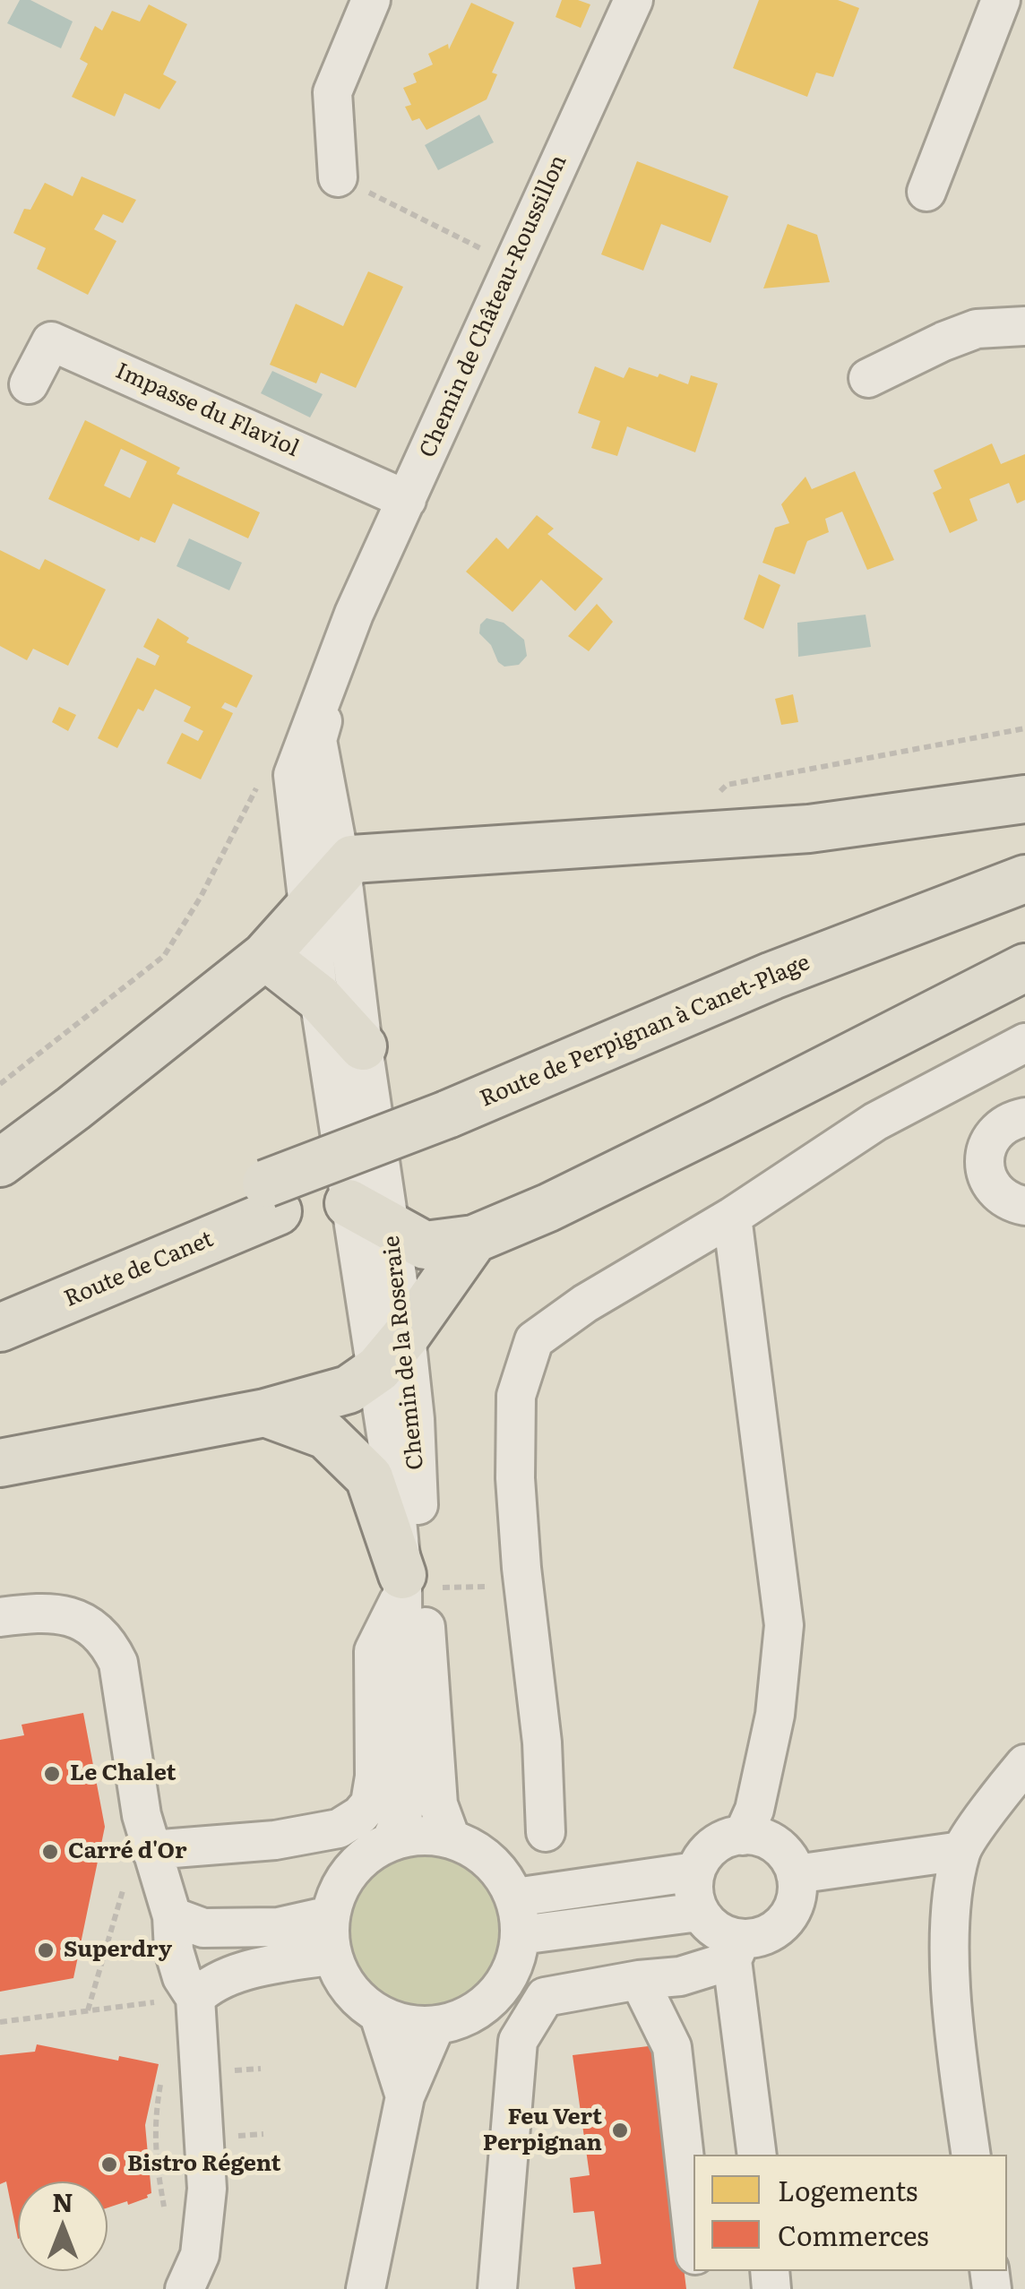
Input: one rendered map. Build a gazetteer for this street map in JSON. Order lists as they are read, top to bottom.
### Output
{
  "streets": {
    "main road": ["Route de Perpignan à Canet-Plage", "Route de Canet"],
    "street": ["Chemin de Château-Roussillon", "Impasse du Flaviol", "Chemin de la Roseraie"]
  },
  "crossings": [
    ["Chemin de Château-Roussillon", "Impasse du Flaviol"],
    ["Chemin de Château-Roussillon", "Chemin de la Roseraie"],
    ["Route de Perpignan à Canet-Plage", "Route de Canet"]
  ],
  "places": [
    "Le Chalet",
    "Carré d'Or",
    "Superdry",
    "Feu Vert Perpignan",
    "Bistro Régent"
  ],
  "legend": ["Logements", "Commerces"],
  "north": "top"
}
